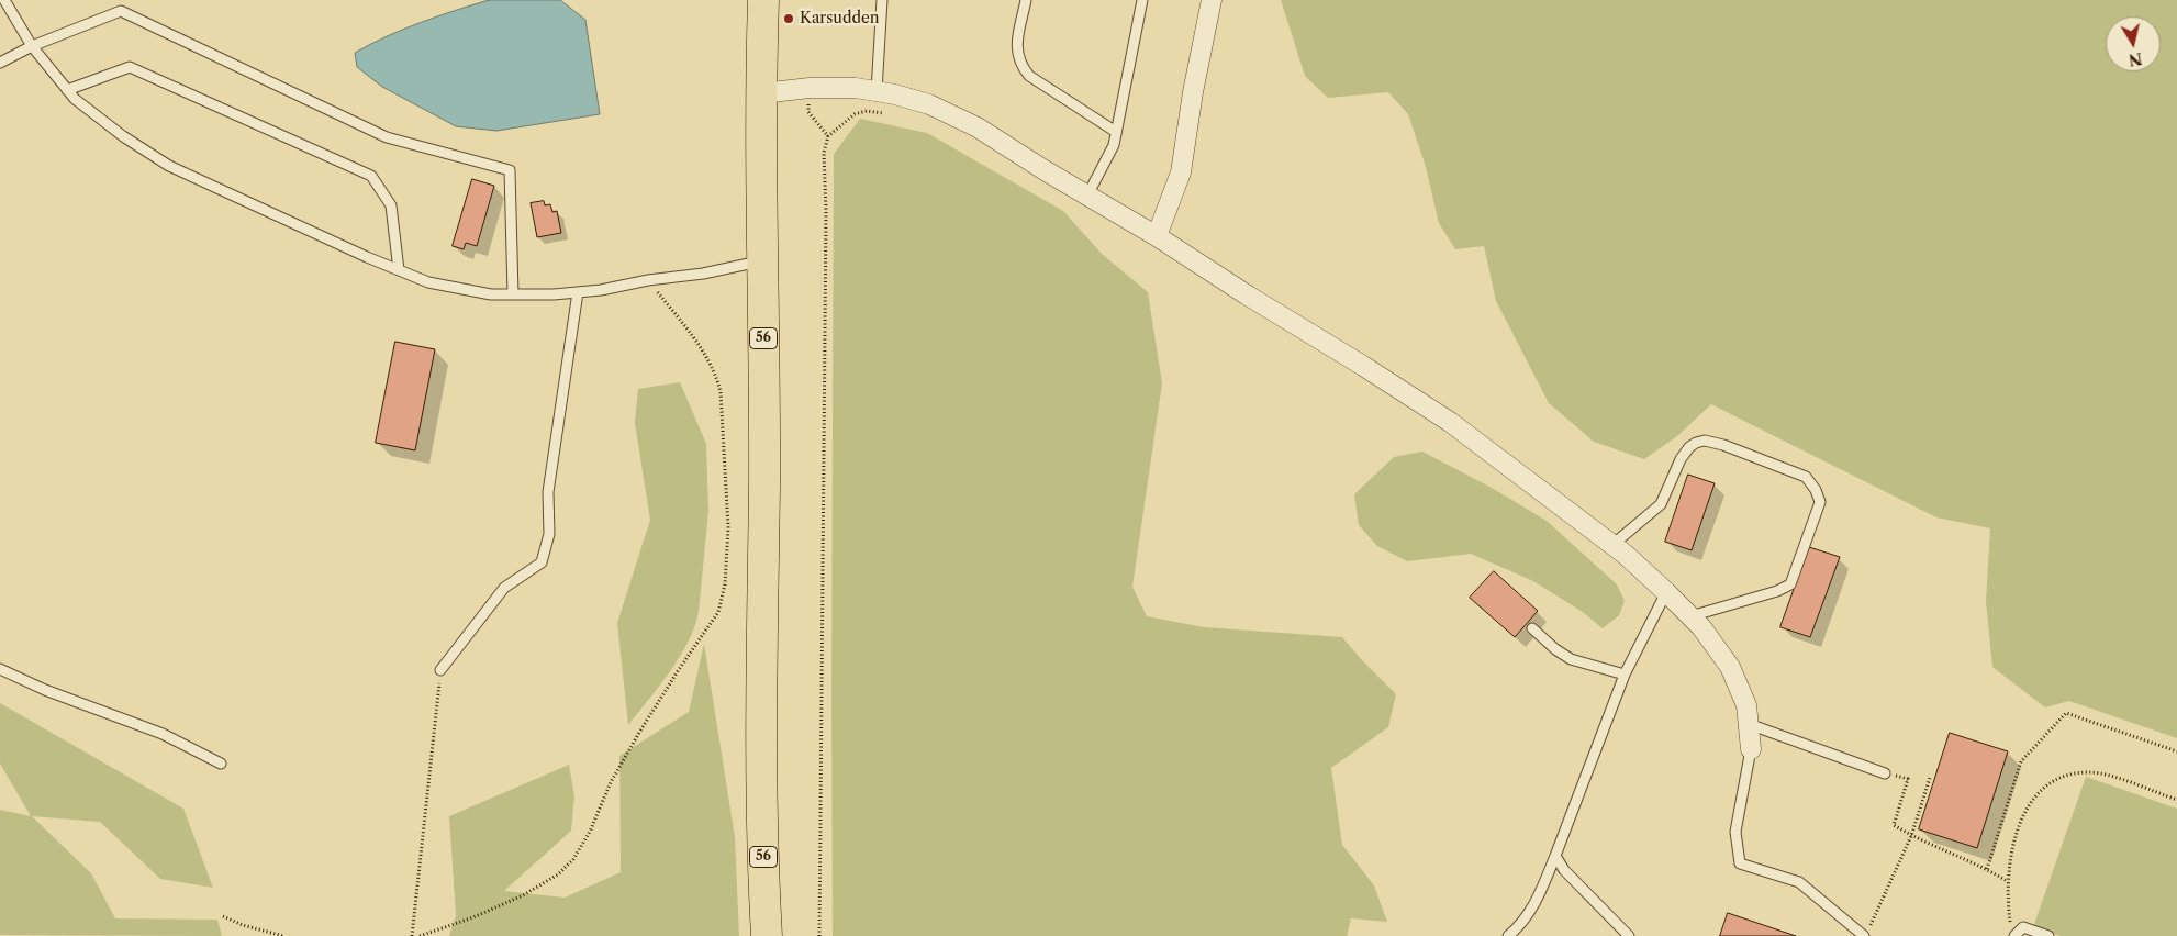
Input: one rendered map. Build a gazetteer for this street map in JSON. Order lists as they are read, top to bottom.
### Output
{
  "streets": {
    "highway": ["56"]
  },
  "places": ["Karsudden"],
  "north": "bottom"
}
